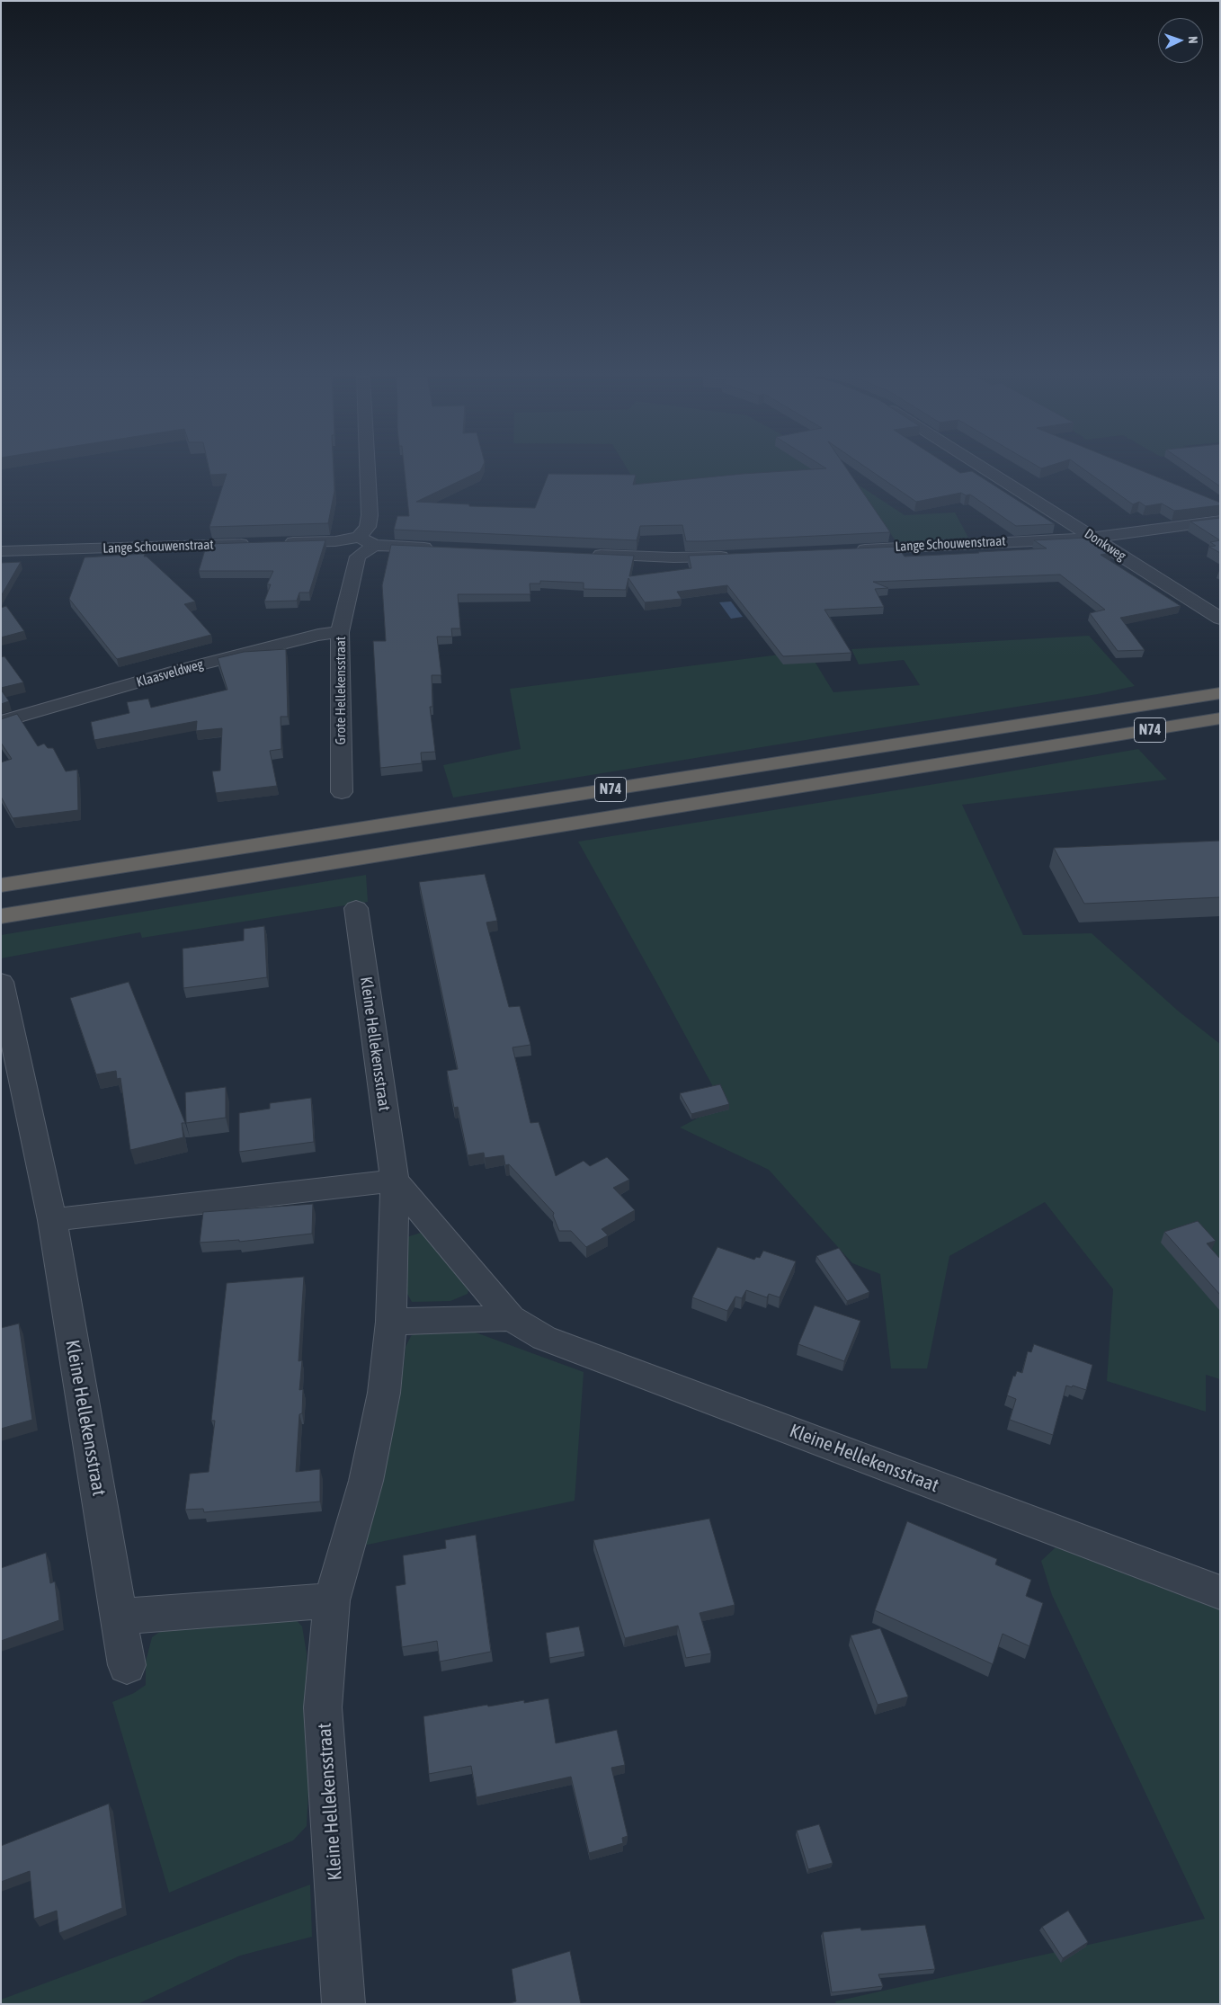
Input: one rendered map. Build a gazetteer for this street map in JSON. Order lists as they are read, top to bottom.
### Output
{
  "streets": {
    "highway": ["N74"],
    "street": [
      "Lange Schouwenstraat",
      "Donkweg",
      "Klaasveldweg",
      "Grote Hellekensstraat",
      "Kleine Hellekensstraat"
    ]
  },
  "crossings": [
    ["Lange Schouwenstraat", "Donkweg"],
    ["Klaasveldweg", "Grote Hellekensstraat"]
  ],
  "north": "right"
}
